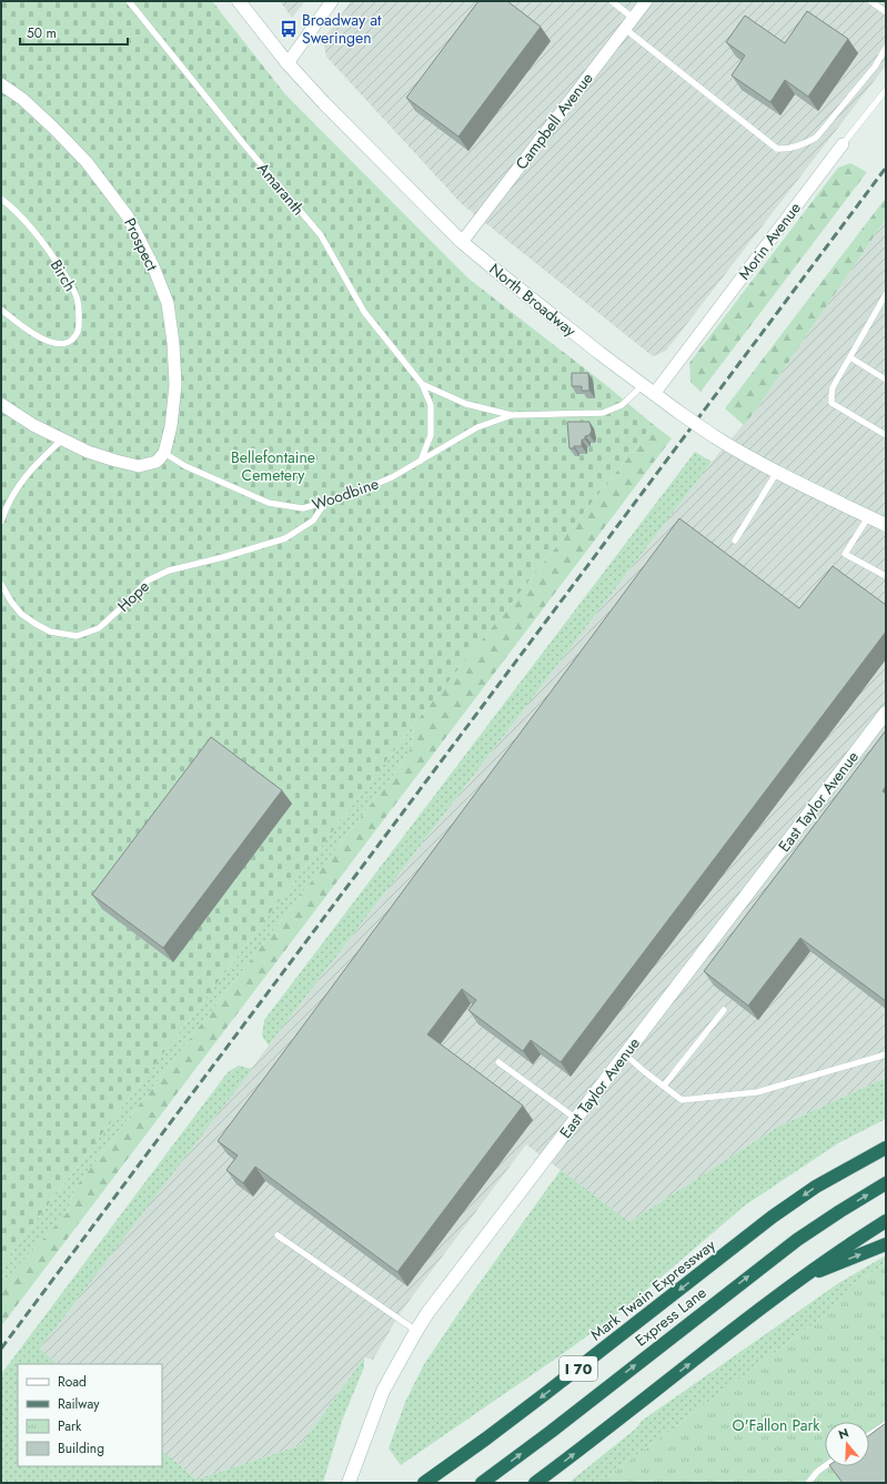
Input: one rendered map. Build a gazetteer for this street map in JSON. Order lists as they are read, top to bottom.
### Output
{
  "streets": {
    "highway": ["Mark Twain Expressway", "Express Lane", "I 70"],
    "street": [
      "Campbell Avenue",
      "Morin Avenue",
      "Prospect",
      "North Broadway",
      "East Taylor Avenue"
    ],
    "lane": [
      "Amaranth",
      "Birch",
      "Woodbine",
      "Hope"
    ]
  },
  "crossings": [
    ["Campbell Avenue", "North Broadway"],
    ["Amaranth", "Woodbine"],
    ["Morin Avenue", "North Broadway"],
    ["Prospect", "Woodbine"],
    ["North Broadway", "Woodbine"],
    ["Woodbine", "Hope"]
  ],
  "parks": ["Bellefontaine Cemetery", "O'Fallon Park"],
  "places": {
    "bus stop": ["Broadway at Sweringen"]
  },
  "legend": [
    "Road",
    "Railway",
    "Park",
    "Building"
  ],
  "scale_bar": "50 m",
  "north": "top"
}
